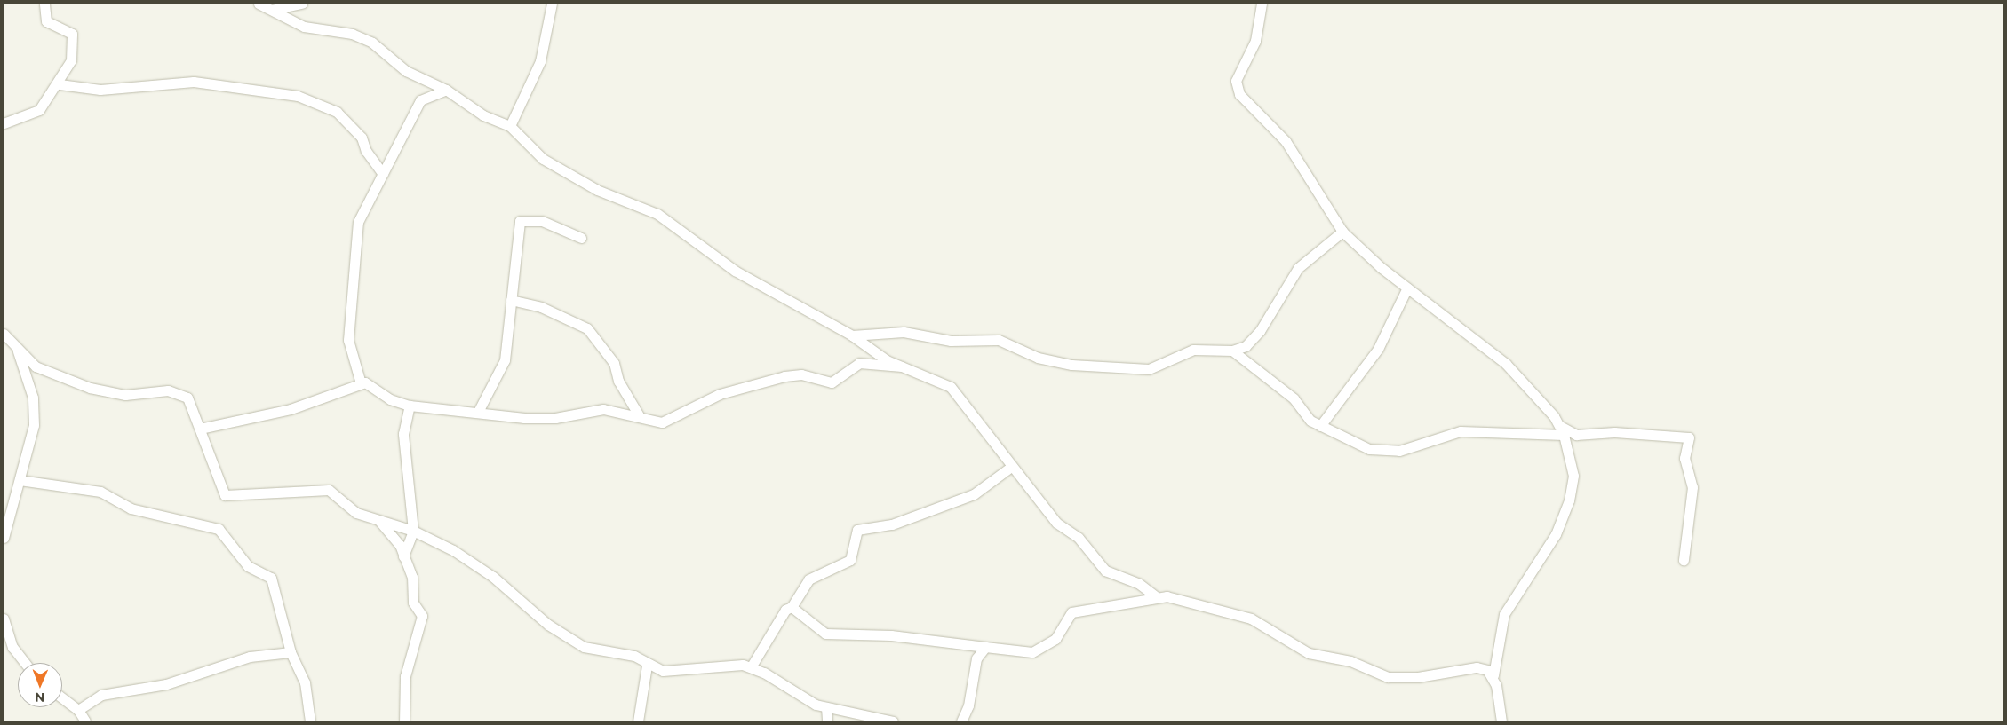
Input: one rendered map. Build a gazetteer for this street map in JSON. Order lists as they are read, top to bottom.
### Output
{
  "north": "bottom"
}
